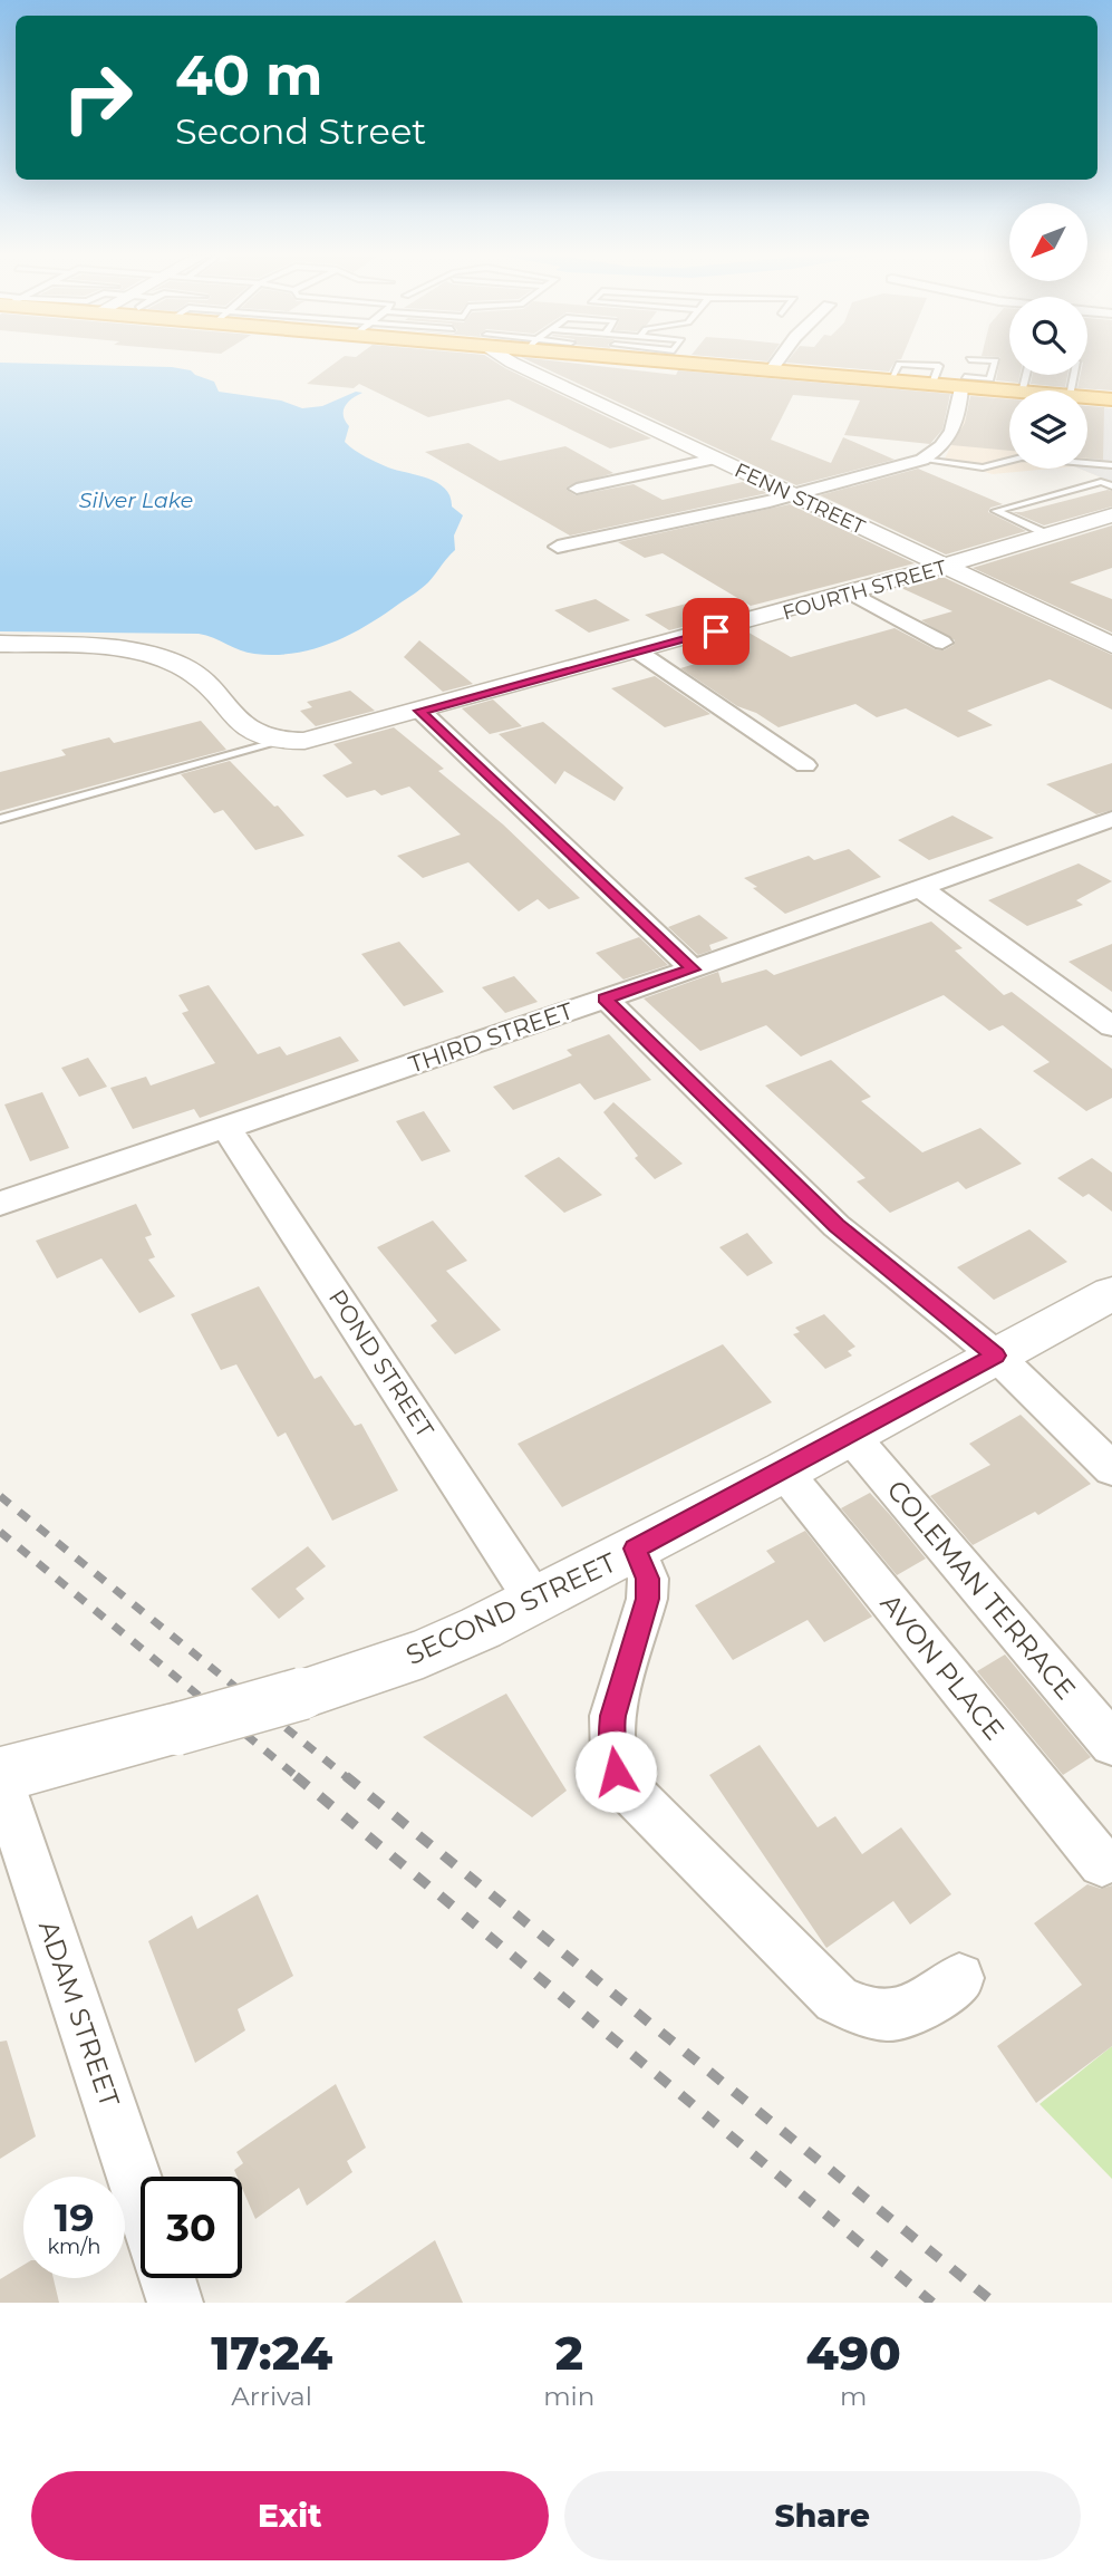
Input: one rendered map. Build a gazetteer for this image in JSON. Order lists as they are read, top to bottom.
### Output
{
  "streets": {
    "street": [
      "FENN STREET",
      "FOURTH STREET",
      "THIRD STREET",
      "POND STREET",
      "COLEMAN TERRACE",
      "SECOND STREET",
      "AVON PLACE",
      "ADAM STREET"
    ]
  },
  "crossings": [
    ["FENN STREET", "FOURTH STREET"],
    ["THIRD STREET", "POND STREET"],
    ["POND STREET", "SECOND STREET"],
    ["COLEMAN TERRACE", "SECOND STREET"],
    ["SECOND STREET", "AVON PLACE"],
    ["SECOND STREET", "ADAM STREET"]
  ],
  "water": ["Silver Lake"],
  "north": "bottom left",
  "page": {
    "turn": ["40 m", "Second Street"],
    "speed": "19 km/h",
    "limit": "30",
    "eta": [
      "17:24",
      "Arrival",
      "2",
      "min",
      "490",
      "m"
    ],
    "buttons": ["Exit", "Share"]
  }
}
